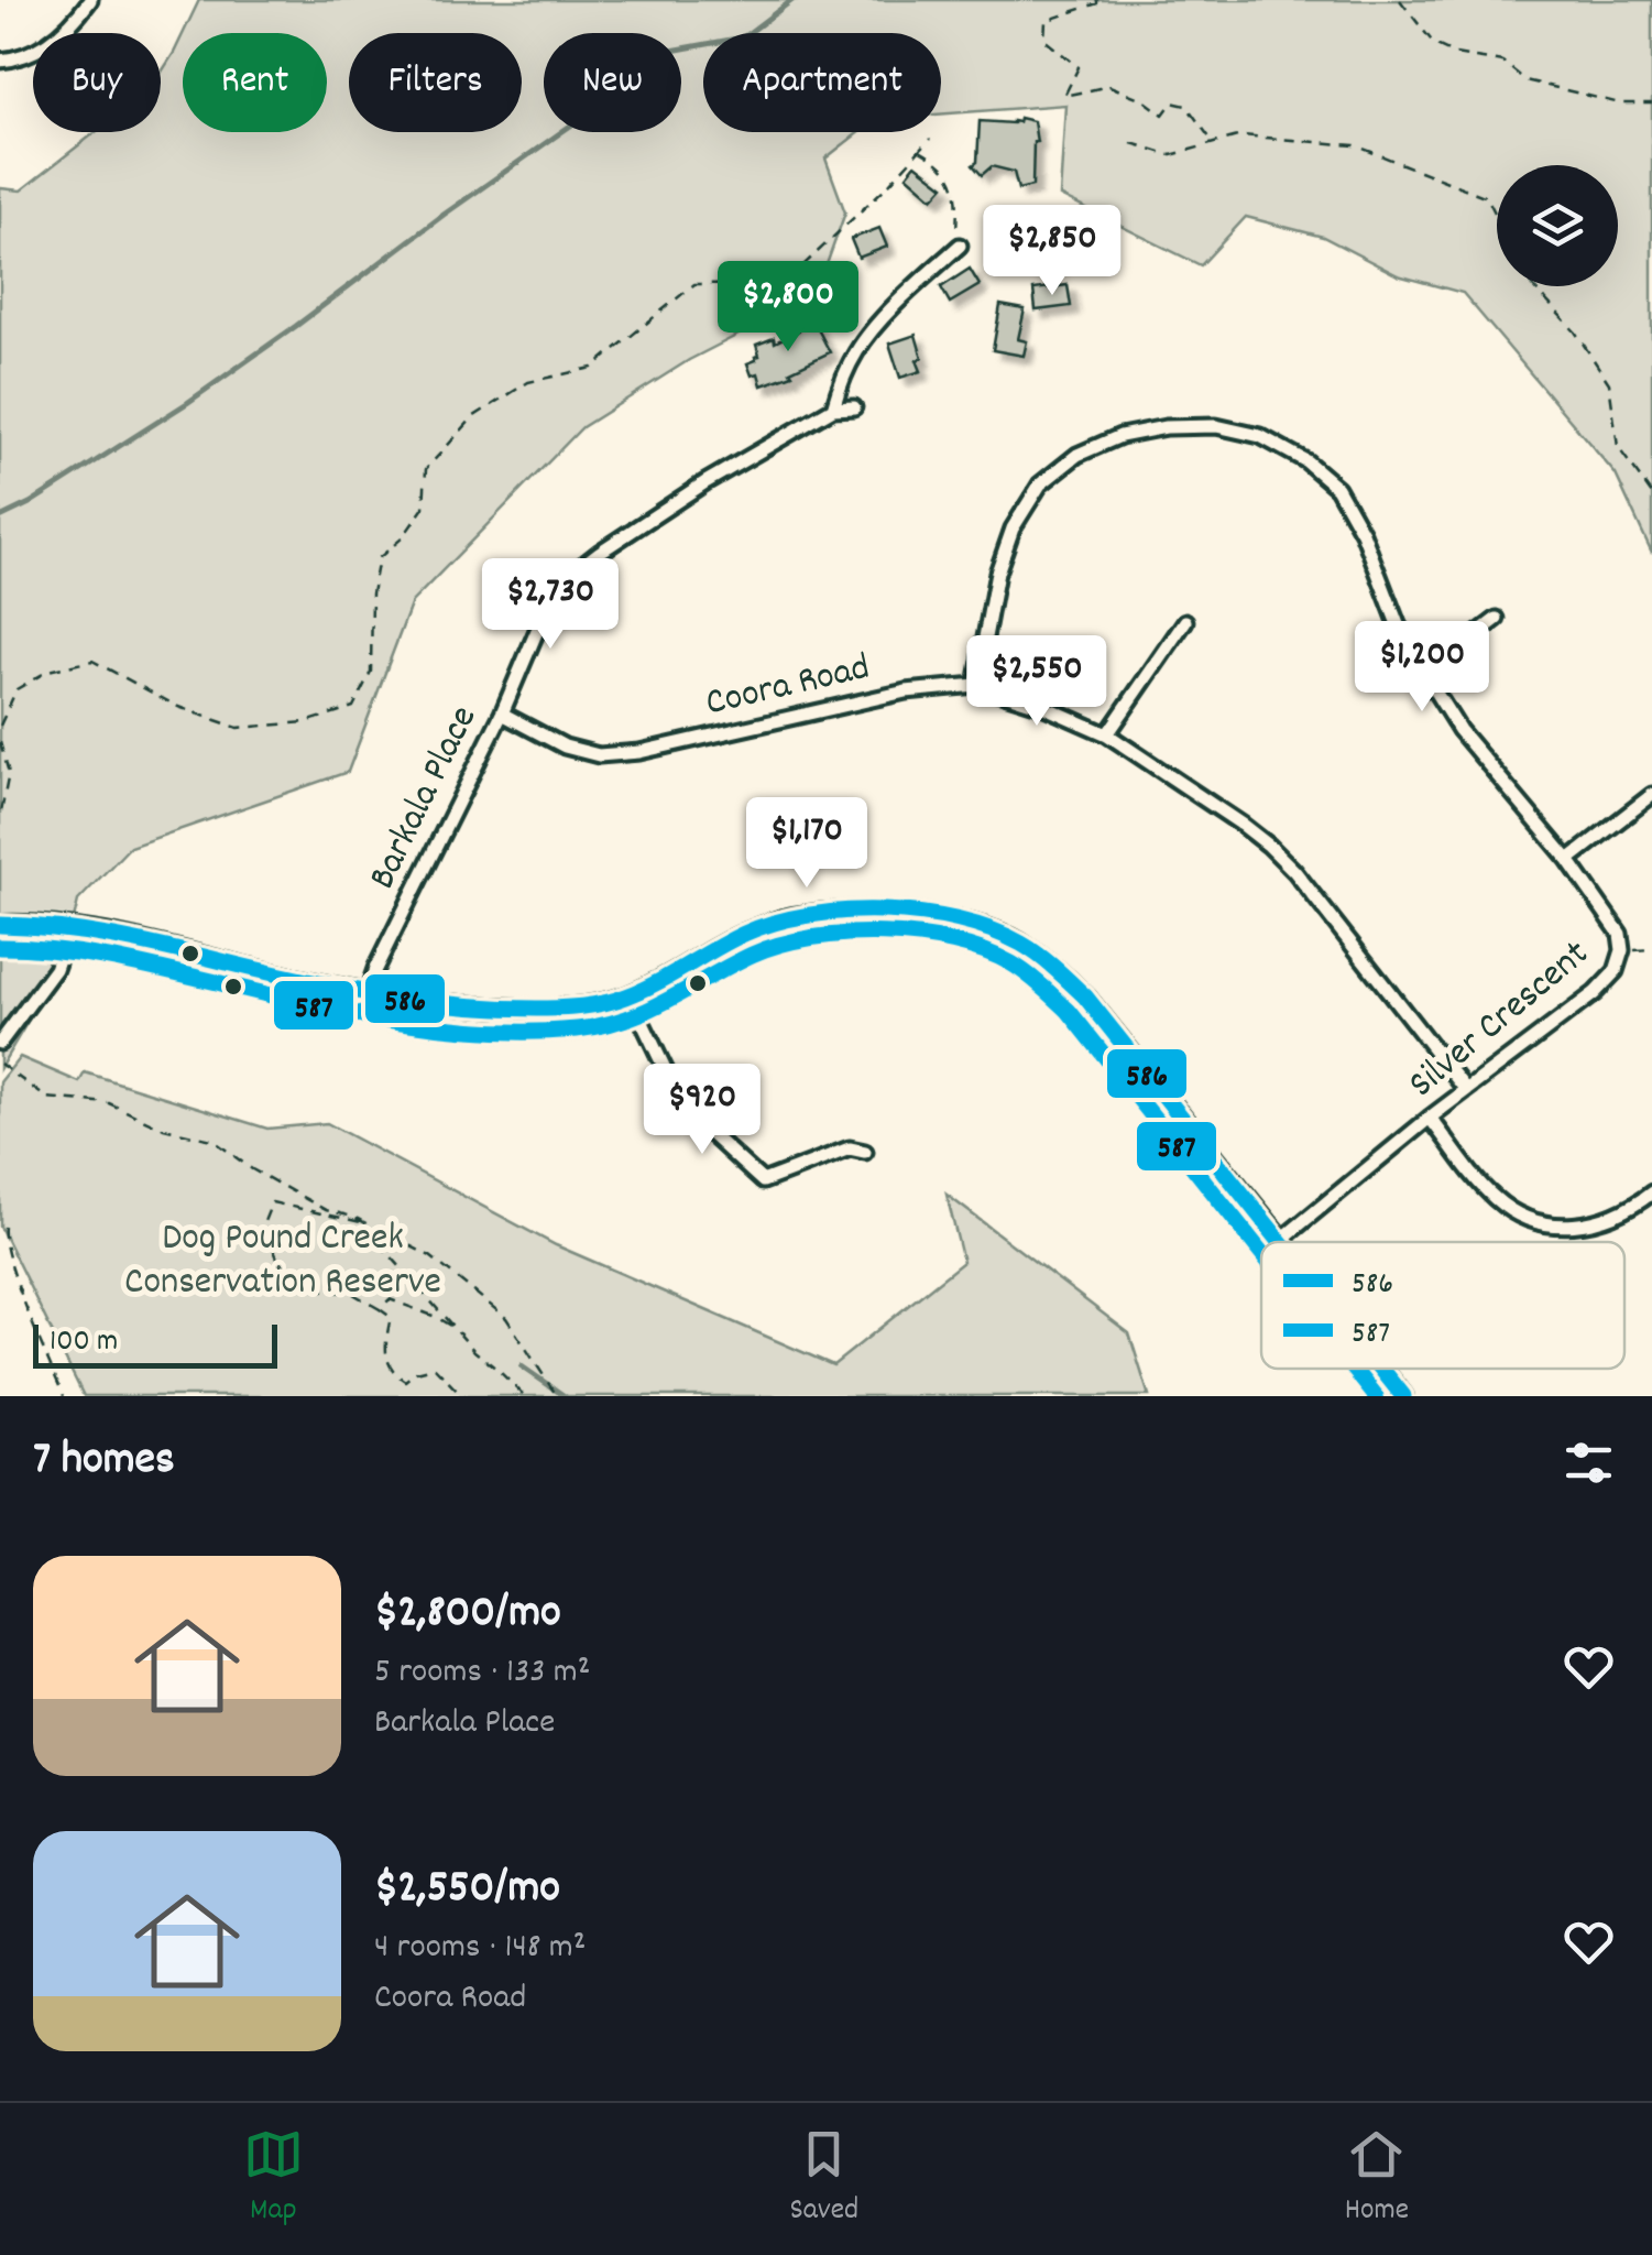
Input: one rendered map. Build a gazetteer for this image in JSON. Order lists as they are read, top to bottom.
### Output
{
  "streets": {
    "street": ["Coora Road", "Barkala Place", "Silver Crescent"]
  },
  "crossings": [
    ["Coora Road", "Barkala Place"],
    ["Coora Road", "Silver Crescent"]
  ],
  "parks": ["Dog Pound Creek Conservation Reserve"],
  "lines": ["transit line 586", "transit line 587"],
  "legend": ["586", "587"],
  "scale_bar": "100 m",
  "page": {
    "chip": [
      "Buy",
      "Rent",
      "Filters",
      "New",
      "Apartment"
    ],
    "price": [
      "$2,850",
      "$2,800",
      "$2,730",
      "$1,200",
      "$2,550",
      "$1,170",
      "$920"
    ],
    "scale": "100 m",
    "heading": "7 homes",
    "list": [
      {
        "name": "$2,800/mo",
        "note": "5 rooms · 133 m² · Barkala Place"
      },
      {
        "name": "$2,550/mo",
        "note": "4 rooms · 148 m² · Coora Road"
      }
    ],
    "tabs": ["Map", "Saved", "Home"]
  }
}
